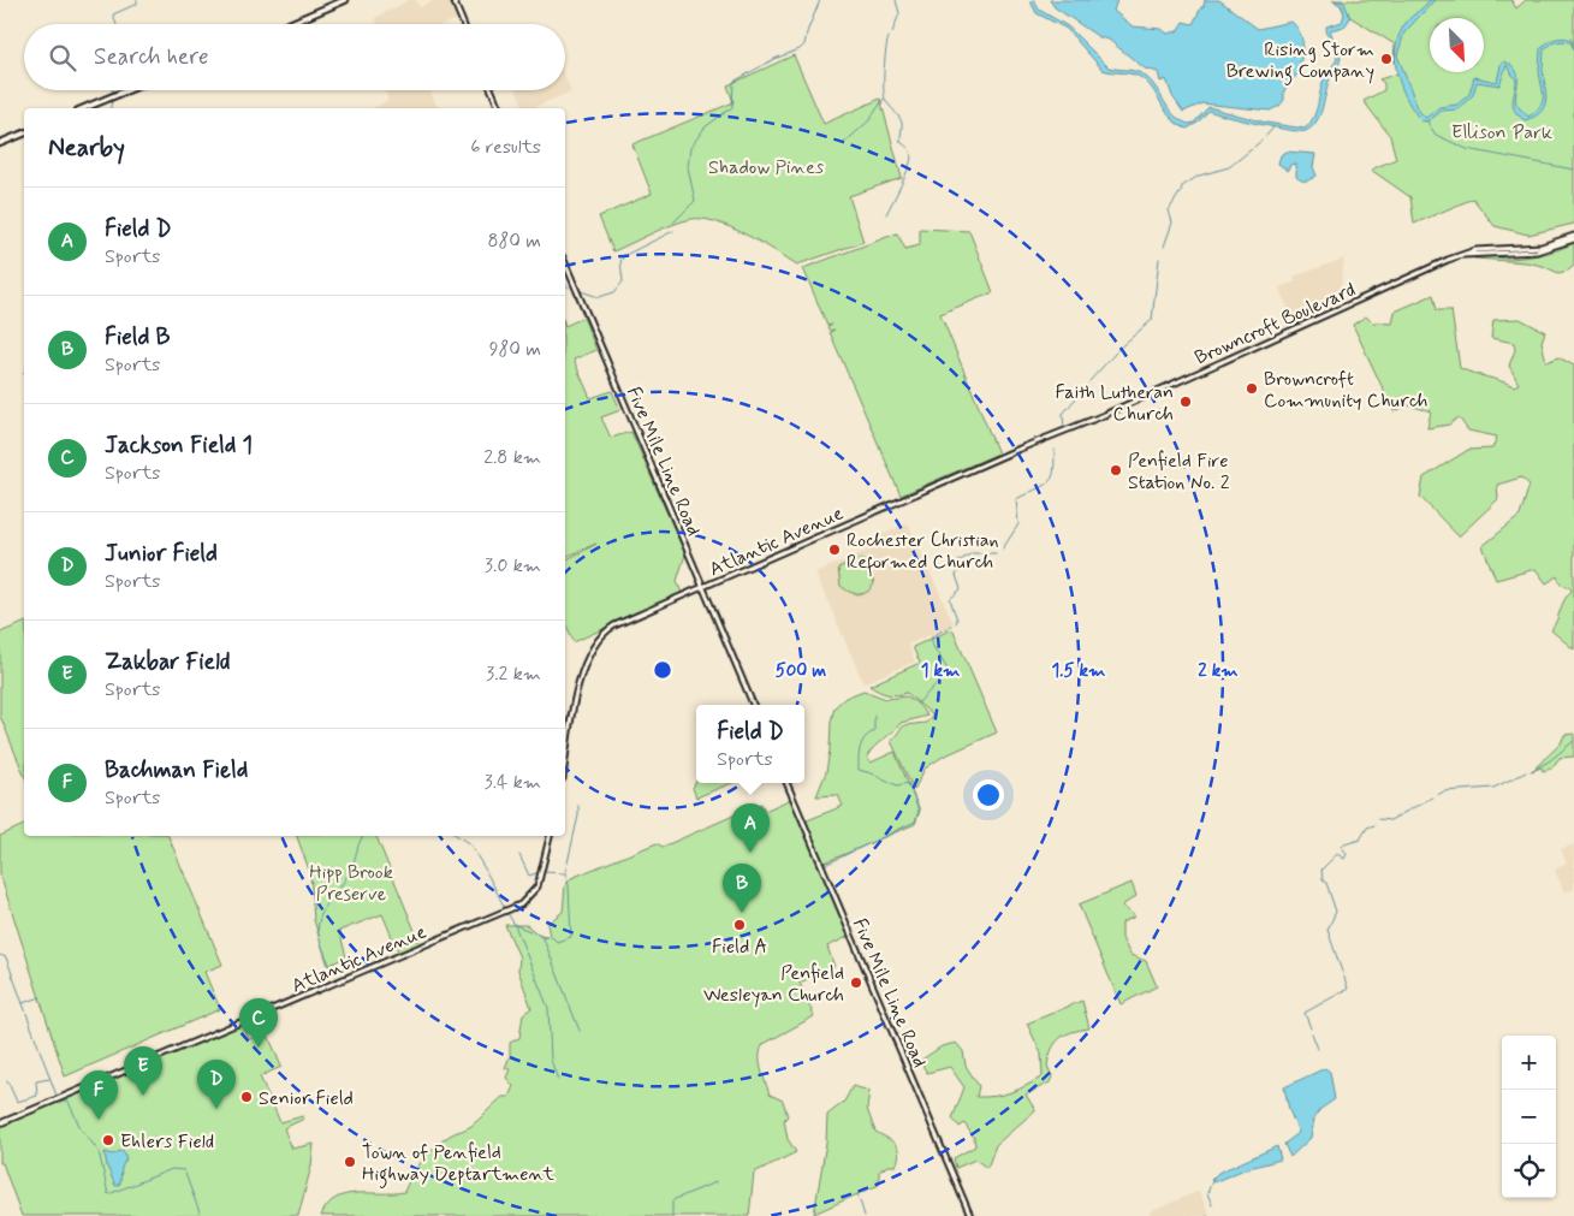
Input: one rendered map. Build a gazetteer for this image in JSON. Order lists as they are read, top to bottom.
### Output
{
  "streets": {
    "main road": ["Browncroft Boulevard", "Five Mile Line Road", "Atlantic Avenue"]
  },
  "crossings": [
    ["Browncroft Boulevard", "Atlantic Avenue"],
    ["Five Mile Line Road", "Atlantic Avenue"]
  ],
  "parks": ["Ellison Park", "Shadow Pines", "Hipp Brook Preserve"],
  "places": [
    "Rising Storm Brewing Company",
    "Browncroft Community Church",
    "Faith Lutheran Church",
    "Penfield Fire Station No. 2",
    "Rochester Christian Reformed Church",
    "Field A",
    "Penfield Wesleyan Church",
    "Senior Field",
    "Ehlers Field",
    "Town of Penfield Highway Deptartment"
  ],
  "north": "bottom right",
  "page": {
    "search": "Search here",
    "heading": ["Nearby", "6 results"],
    "list": [
      {
        "mark": "A",
        "name": "Field D",
        "note": "Sports",
        "value": "880 m"
      },
      {
        "mark": "B",
        "name": "Field B",
        "note": "Sports",
        "value": "980 m"
      },
      {
        "mark": "C",
        "name": "Jackson Field 1",
        "note": "Sports",
        "value": "2.8 km"
      },
      {
        "mark": "D",
        "name": "Junior Field",
        "note": "Sports",
        "value": "3.0 km"
      },
      {
        "mark": "E",
        "name": "Zakbar Field",
        "note": "Sports",
        "value": "3.2 km"
      },
      {
        "mark": "F",
        "name": "Bachman Field",
        "note": "Sports",
        "value": "3.4 km"
      }
    ],
    "popup": ["Field D", "Sports"],
    "pins": [
      "A",
      "B",
      "C",
      "E",
      "D",
      "F"
    ],
    "map_buttons": ["+", "−"]
  },
  "rings": [
    "500 m",
    "1 km",
    "1.5 km",
    "2 km"
  ]
}
